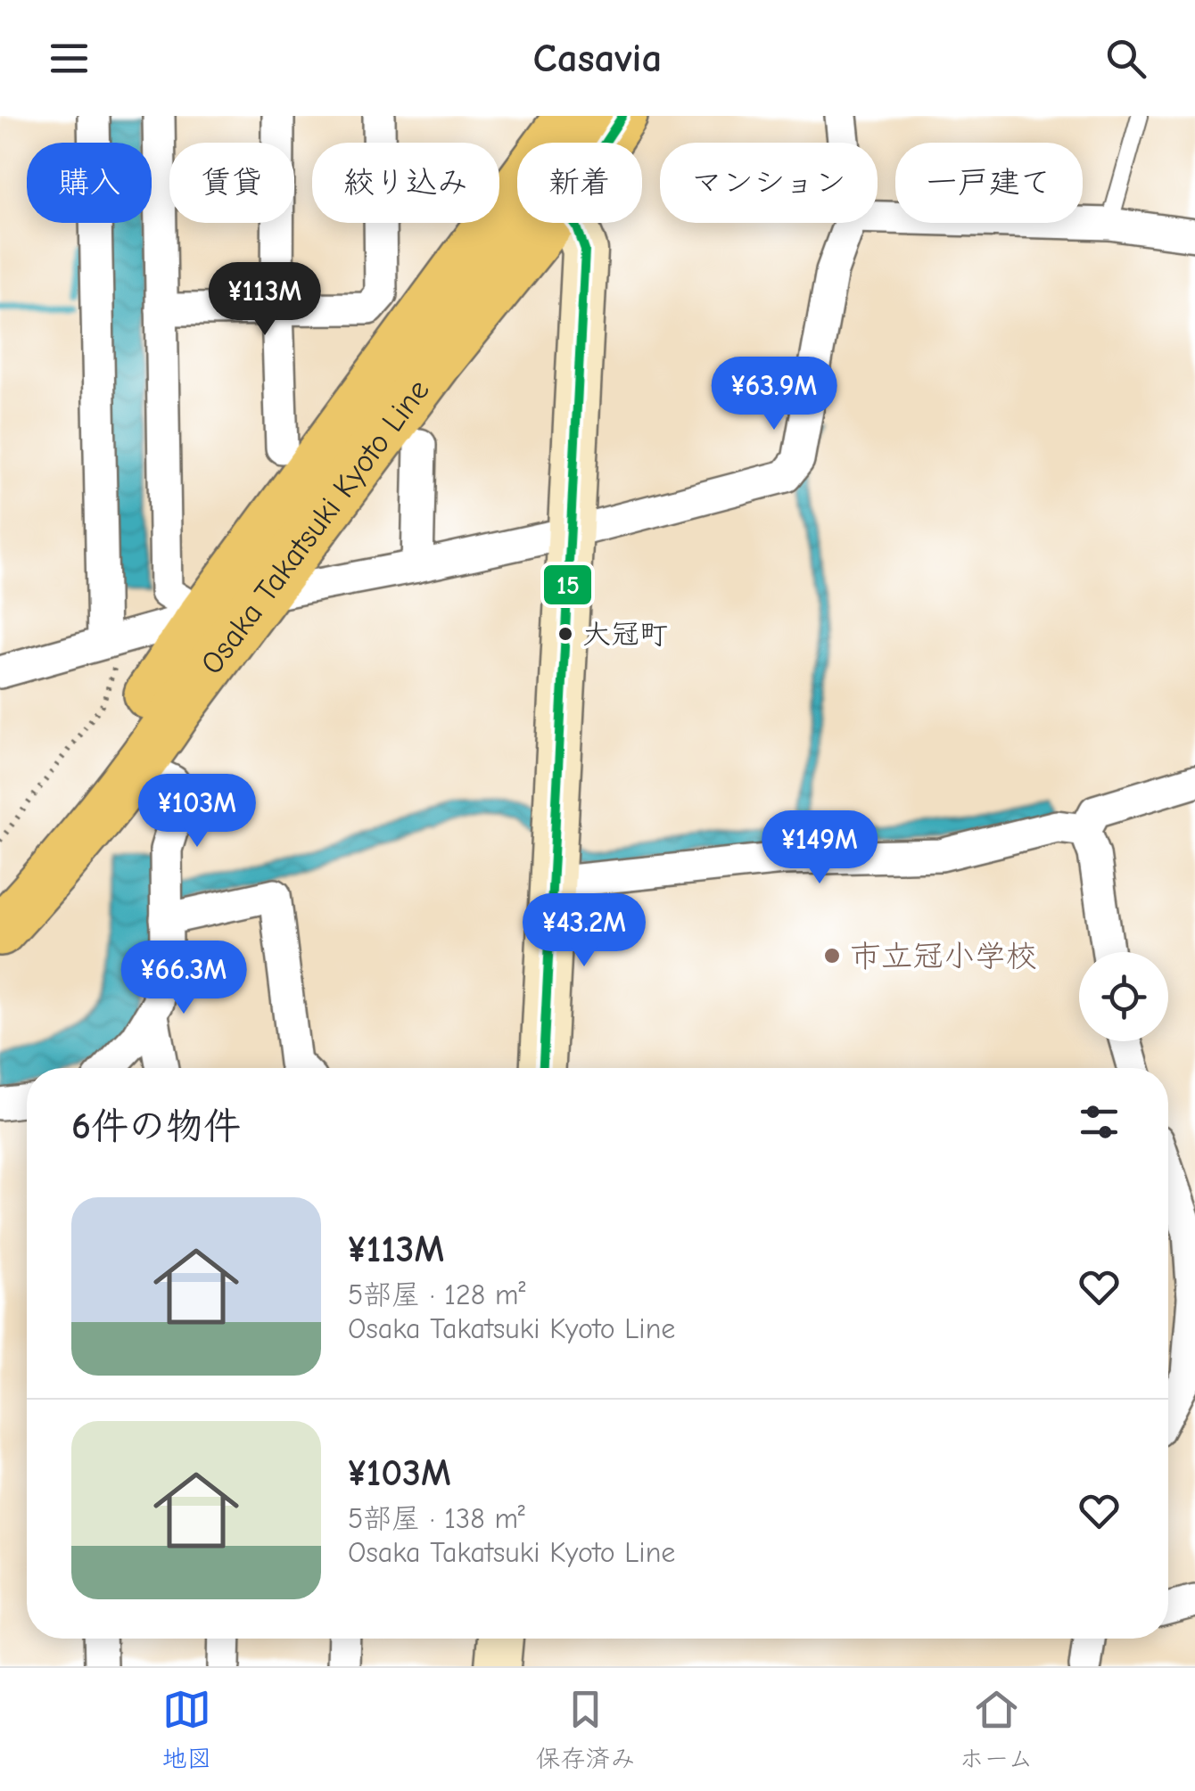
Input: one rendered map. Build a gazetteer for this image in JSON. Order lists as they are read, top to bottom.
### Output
{
  "streets": {
    "main road": ["Osaka Takatsuki Kyoto Line"]
  },
  "places": ["大冠町", "市立冠小学校"],
  "lines": ["transit line 15"],
  "page": {
    "header": "Casavia",
    "chip": [
      "購入",
      "賃貸",
      "絞り込み",
      "新着",
      "マンション",
      "一戸建て"
    ],
    "price": [
      "¥113M",
      "¥63.9M",
      "¥103M",
      "¥149M",
      "¥43.2M",
      "¥66.3M"
    ],
    "heading": "6件の物件",
    "list": [
      {
        "name": "¥113M",
        "note": "5部屋 · 128 m² · Osaka Takatsuki Kyoto Line"
      },
      {
        "name": "¥103M",
        "note": "5部屋 · 138 m² · Osaka Takatsuki Kyoto Line"
      }
    ],
    "tabs": ["地図", "保存済み", "ホーム"]
  }
}
